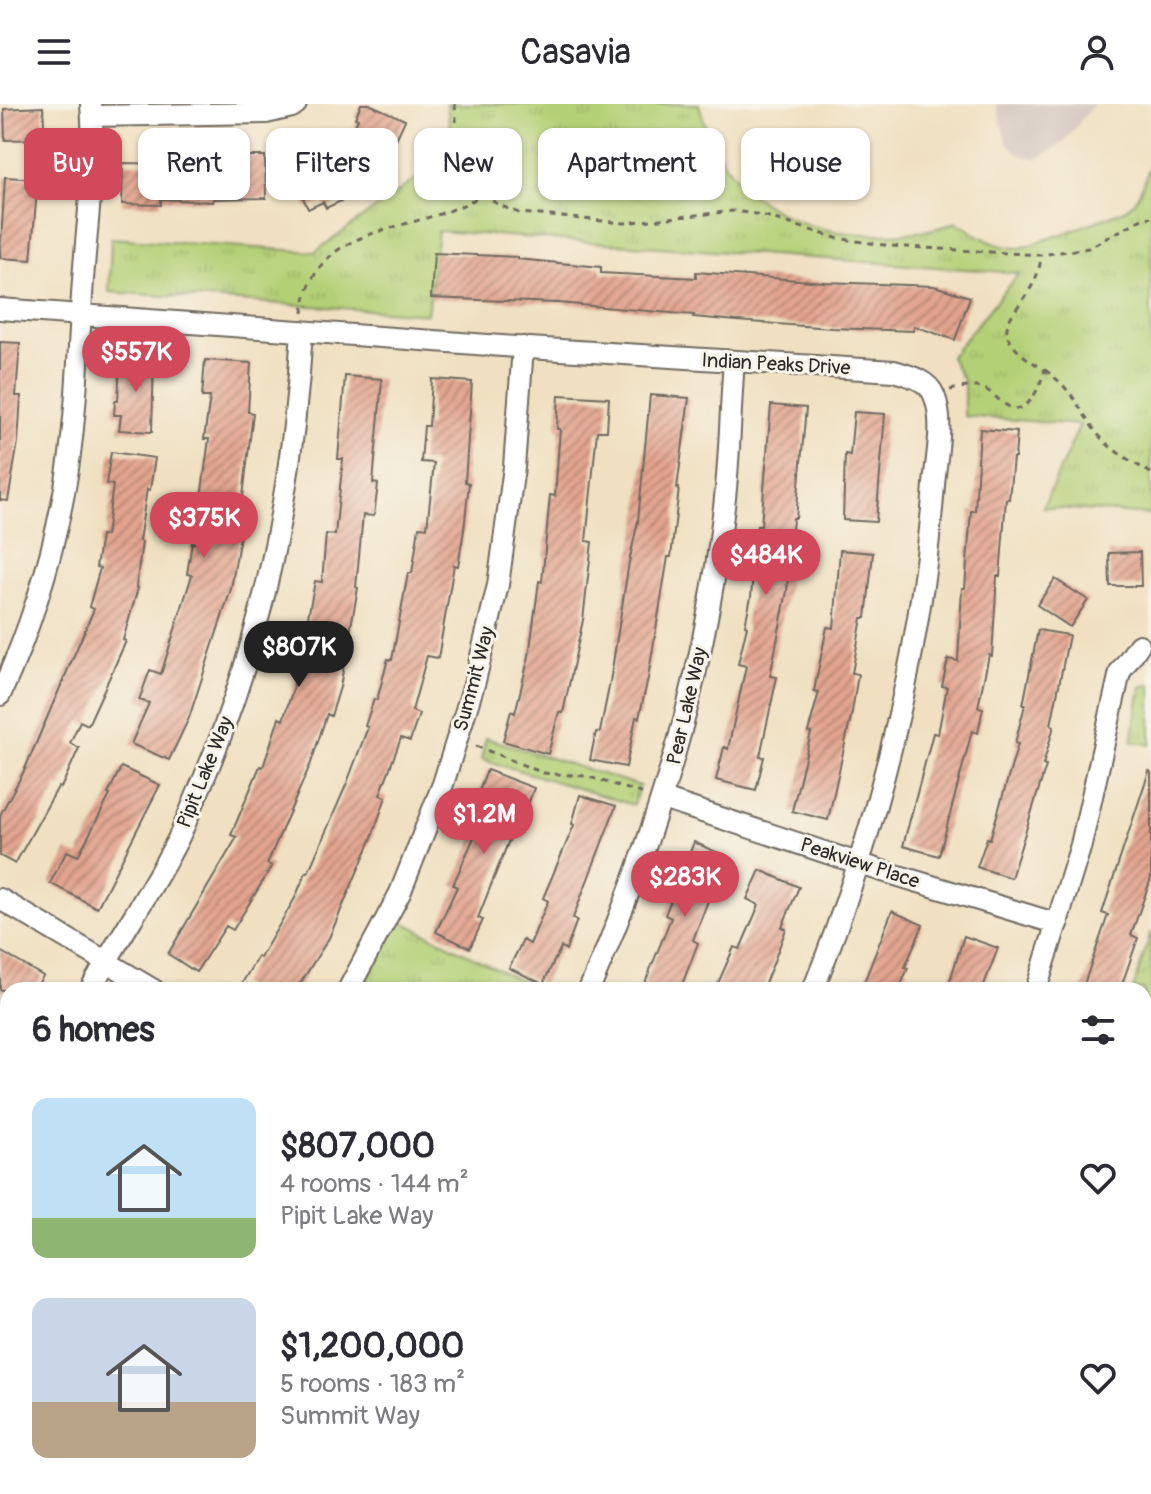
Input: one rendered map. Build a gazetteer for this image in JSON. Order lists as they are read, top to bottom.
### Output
{
  "streets": {
    "street": [
      "Indian Peaks Drive",
      "Summit Way",
      "Pear Lake Way",
      "Pipit Lake Way",
      "Peakview Place"
    ]
  },
  "crossings": [
    ["Indian Peaks Drive", "Summit Way"],
    ["Indian Peaks Drive", "Pear Lake Way"],
    ["Indian Peaks Drive", "Pipit Lake Way"],
    ["Indian Peaks Drive", "Peakview Place"],
    ["Pear Lake Way", "Peakview Place"]
  ],
  "page": {
    "header": "Casavia",
    "chip": [
      "Buy",
      "Rent",
      "Filters",
      "New",
      "Apartment",
      "House"
    ],
    "price": [
      "$557K",
      "$375K",
      "$484K",
      "$807K",
      "$1.2M",
      "$283K"
    ],
    "heading": "6 homes",
    "list": [
      {
        "name": "$807,000",
        "note": "4 rooms · 144 m² · Pipit Lake Way"
      },
      {
        "name": "$1,200,000",
        "note": "5 rooms · 183 m² · Summit Way"
      }
    ]
  }
}
